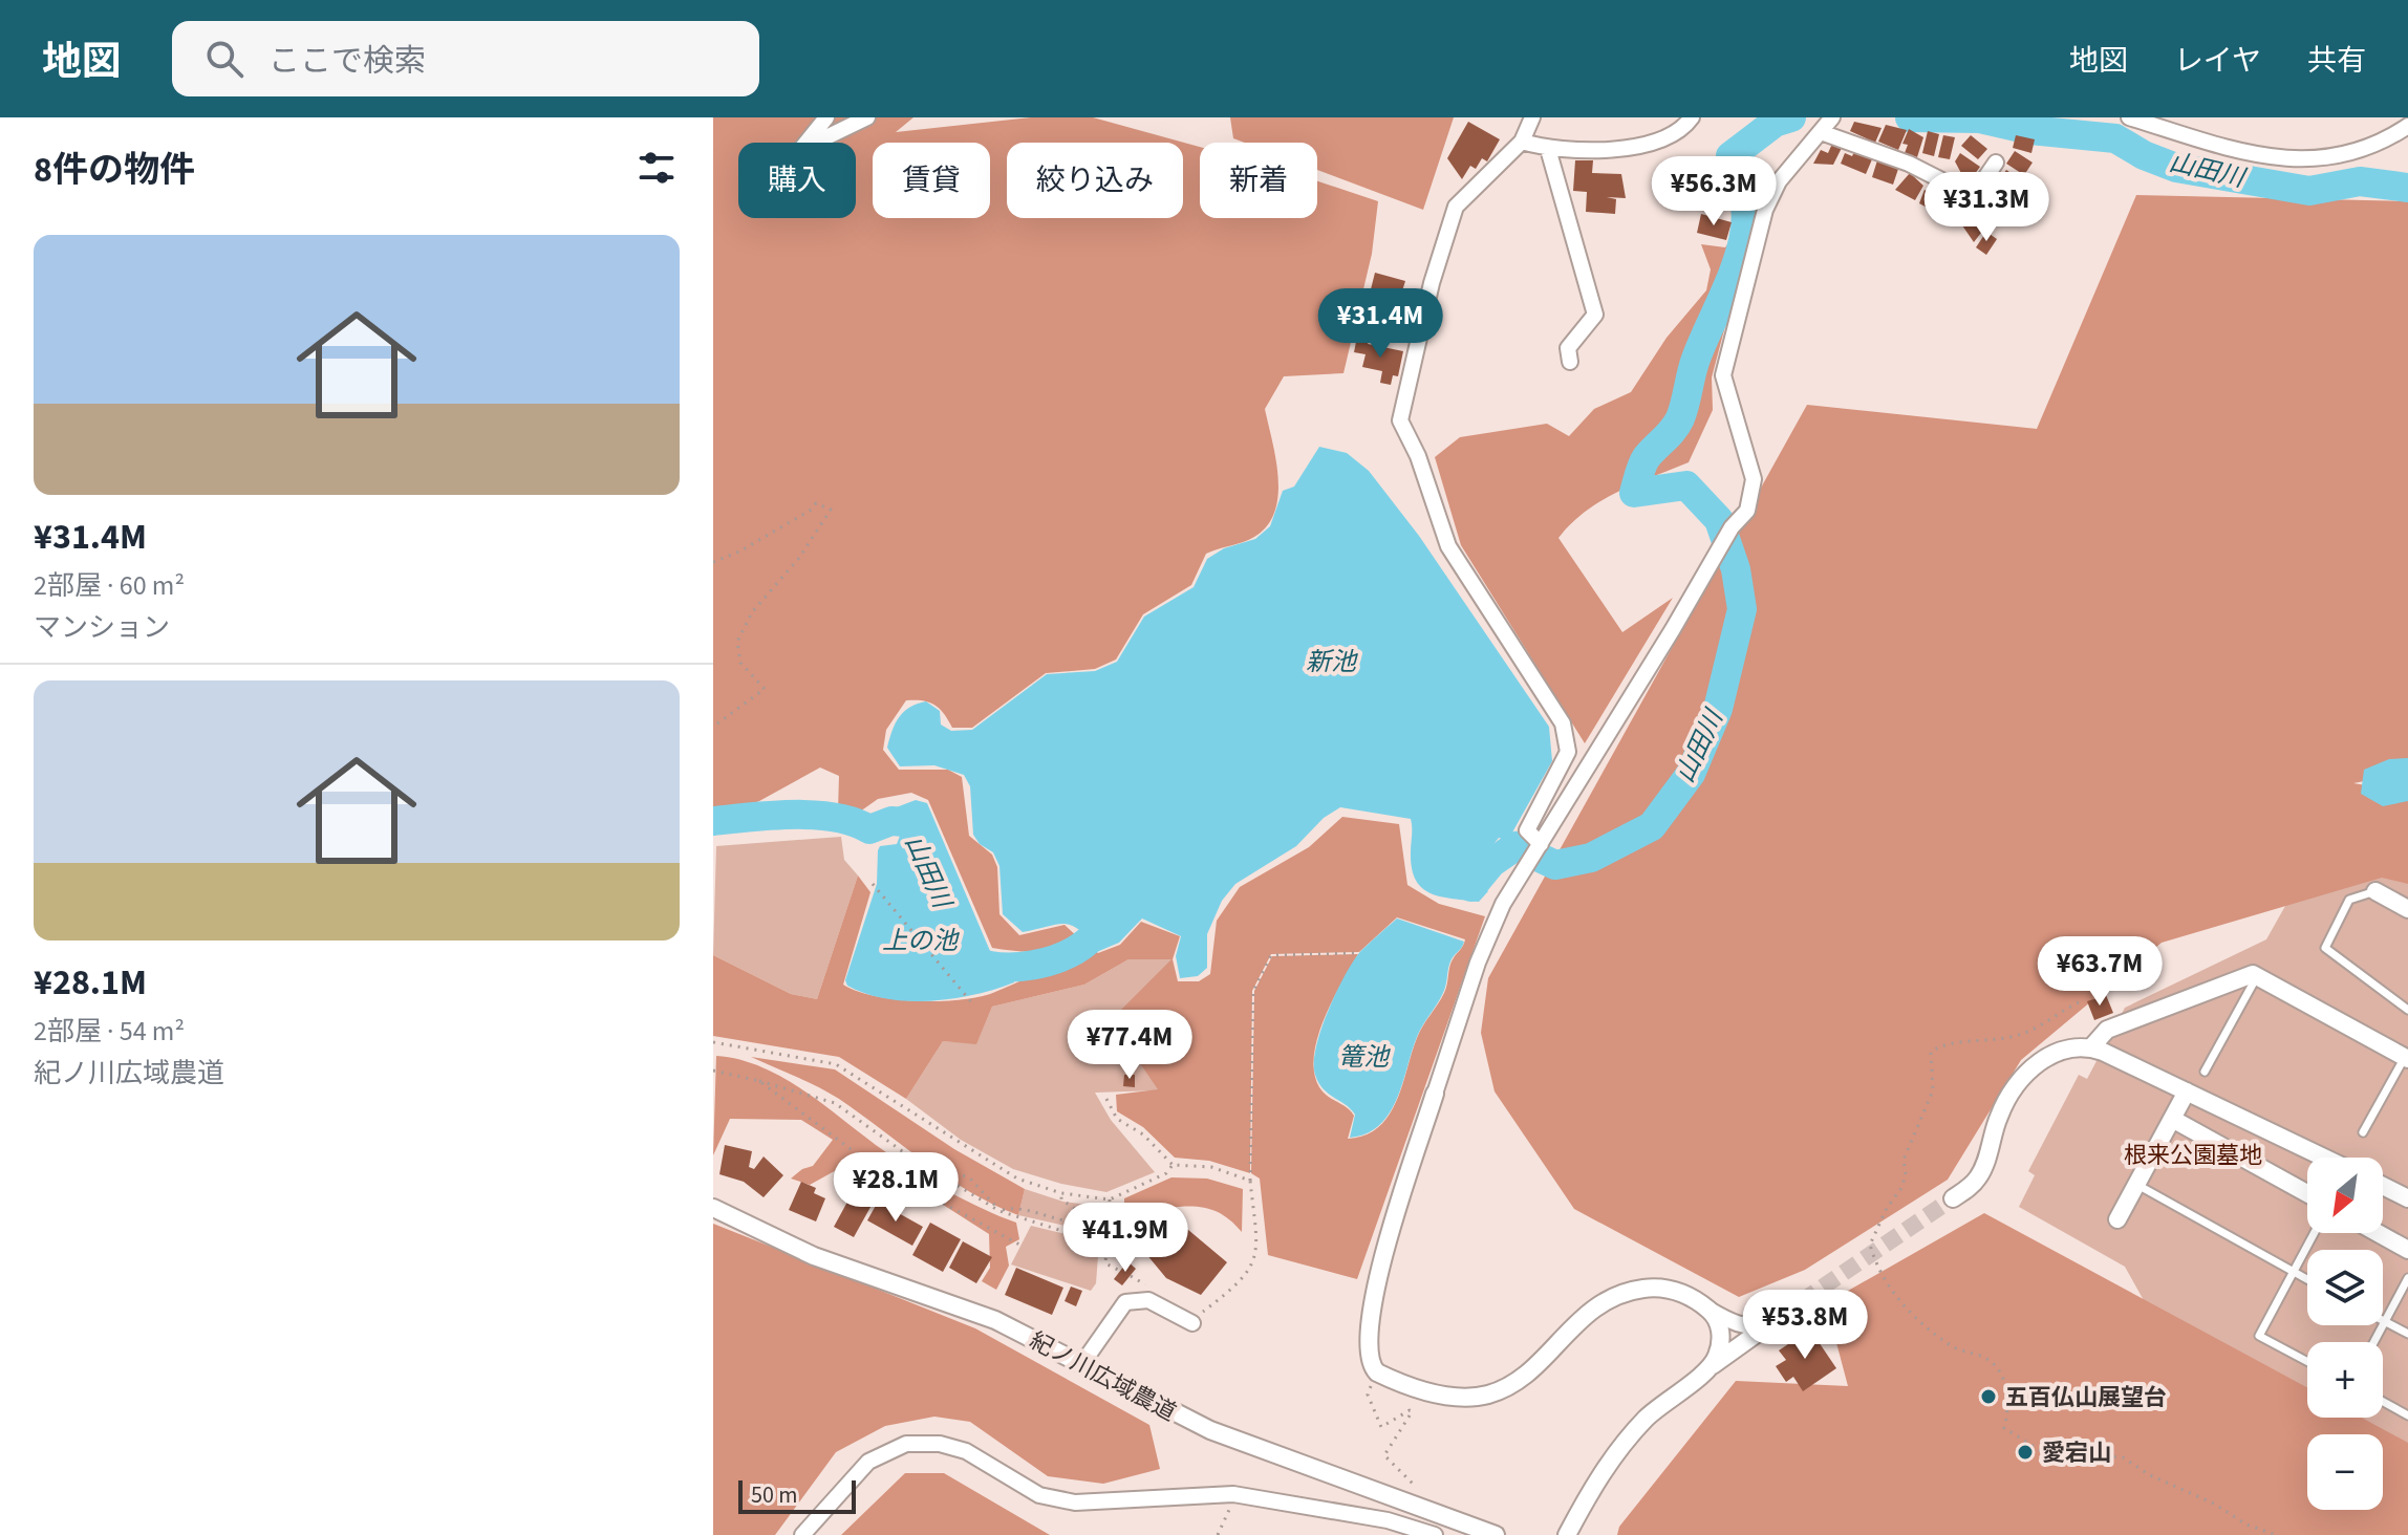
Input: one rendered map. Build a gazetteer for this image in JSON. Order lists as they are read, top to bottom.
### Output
{
  "streets": {
    "street": ["紀ノ川広域農道"]
  },
  "water": [
    "山田川",
    "新池",
    "上の池",
    "篭池"
  ],
  "parks": ["根来公園墓地"],
  "places": ["五百仏山展望台", "愛宕山"],
  "scale_bar": "50 m",
  "north": "bottom left",
  "page": {
    "header": "地図",
    "search": "ここで検索",
    "nav": ["地図", "レイヤ", "共有"],
    "heading": "8件の物件",
    "chip": [
      "購入",
      "賃貸",
      "絞り込み",
      "新着"
    ],
    "price": [
      "¥56.3M",
      "¥31.3M",
      "¥31.4M",
      "¥63.7M",
      "¥77.4M",
      "¥28.1M",
      "¥41.9M",
      "¥53.8M"
    ],
    "list": [
      {
        "name": "¥31.4M",
        "note": "2部屋 · 60 m² · マンション"
      },
      {
        "name": "¥28.1M",
        "note": "2部屋 · 54 m² · 紀ノ川広域農道"
      }
    ],
    "map_buttons": ["+", "−"],
    "scale": "50 m"
  }
}
